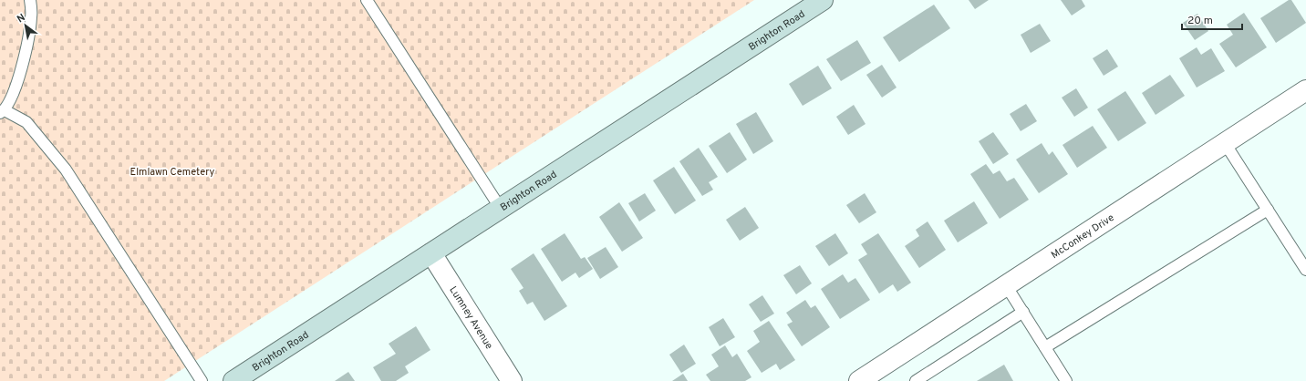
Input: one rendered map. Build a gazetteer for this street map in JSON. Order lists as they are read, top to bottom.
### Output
{
  "streets": {
    "street": ["Brighton Road", "McConkey Drive", "Lumney Avenue"]
  },
  "crossings": [
    ["Brighton Road", "Lumney Avenue"]
  ],
  "parks": ["Elmlawn Cemetery"],
  "scale_bar": "20 m",
  "north": "top left"
}
